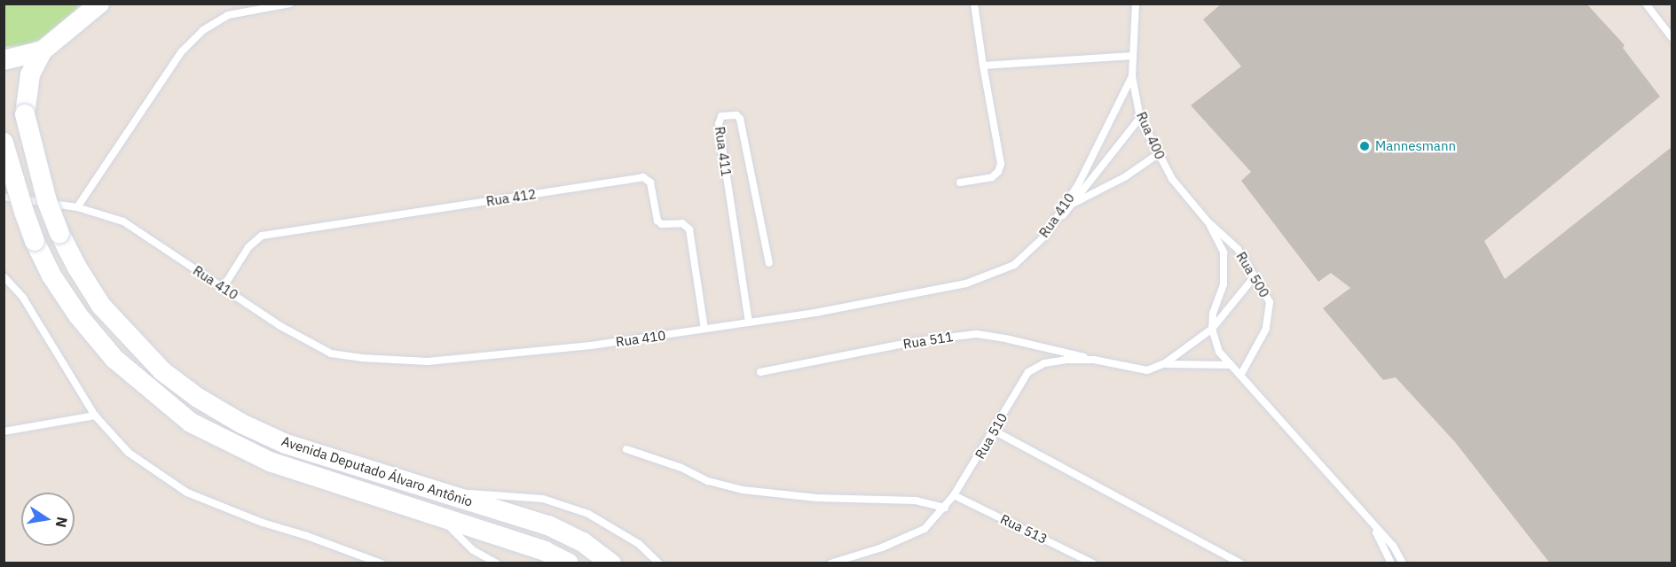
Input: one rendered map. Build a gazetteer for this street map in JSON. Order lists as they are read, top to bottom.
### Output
{
  "streets": {
    "main road": ["Avenida Deputado Álvaro Antônio"],
    "lane": [
      "Rua 400",
      "Rua 411",
      "Rua 412",
      "Rua 410",
      "Rua 500",
      "Rua 511",
      "Rua 510",
      "Rua 513"
    ]
  },
  "crossings": [
    ["Rua 400", "Rua 410"],
    ["Rua 400", "Rua 500"],
    ["Rua 411", "Rua 410"],
    ["Rua 412", "Rua 410"],
    ["Rua 500", "Rua 510"],
    ["Rua 511", "Rua 510"],
    ["Rua 510", "Rua 513"]
  ],
  "places": ["Mannesmann"],
  "north": "right"
}
